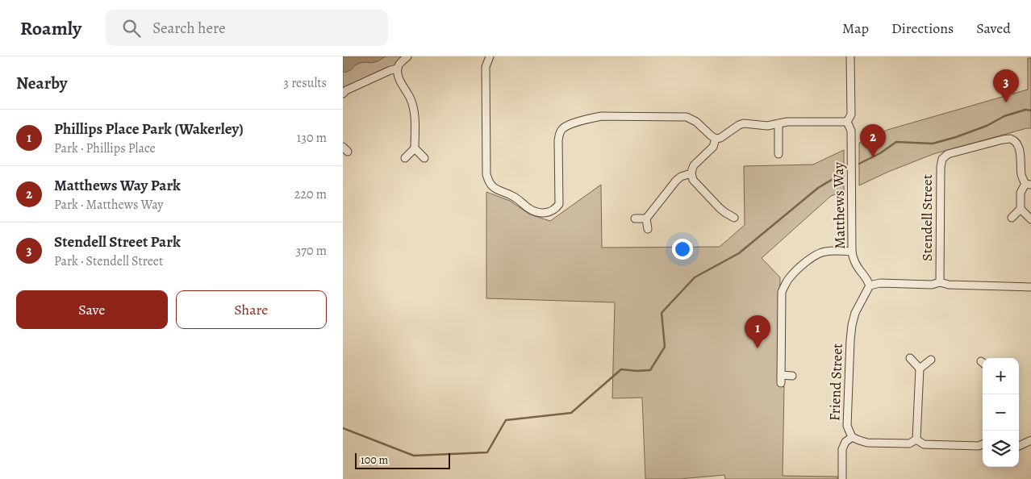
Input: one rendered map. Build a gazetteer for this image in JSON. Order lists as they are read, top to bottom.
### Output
{
  "streets": {
    "street": ["Matthews Way", "Stendell Street", "Friend Street"]
  },
  "crossings": [
    ["Matthews Way", "Friend Street"]
  ],
  "scale_bar": "100 m",
  "page": {
    "header": "Roamly",
    "search": "Search here",
    "nav": ["Map", "Directions", "Saved"],
    "heading": ["Nearby", "3 results"],
    "pins": ["3", "2", "1"],
    "list": [
      {
        "mark": "1",
        "name": "Phillips Place Park (Wakerley)",
        "note": "Park · Phillips Place",
        "value": "130 m"
      },
      {
        "mark": "2",
        "name": "Matthews Way Park",
        "note": "Park · Matthews Way",
        "value": "220 m"
      },
      {
        "mark": "3",
        "name": "Stendell Street Park",
        "note": "Park · Stendell Street",
        "value": "370 m"
      }
    ],
    "buttons": ["Save", "Share"],
    "map_buttons": ["+", "−"],
    "scale": "100 m"
  }
}
